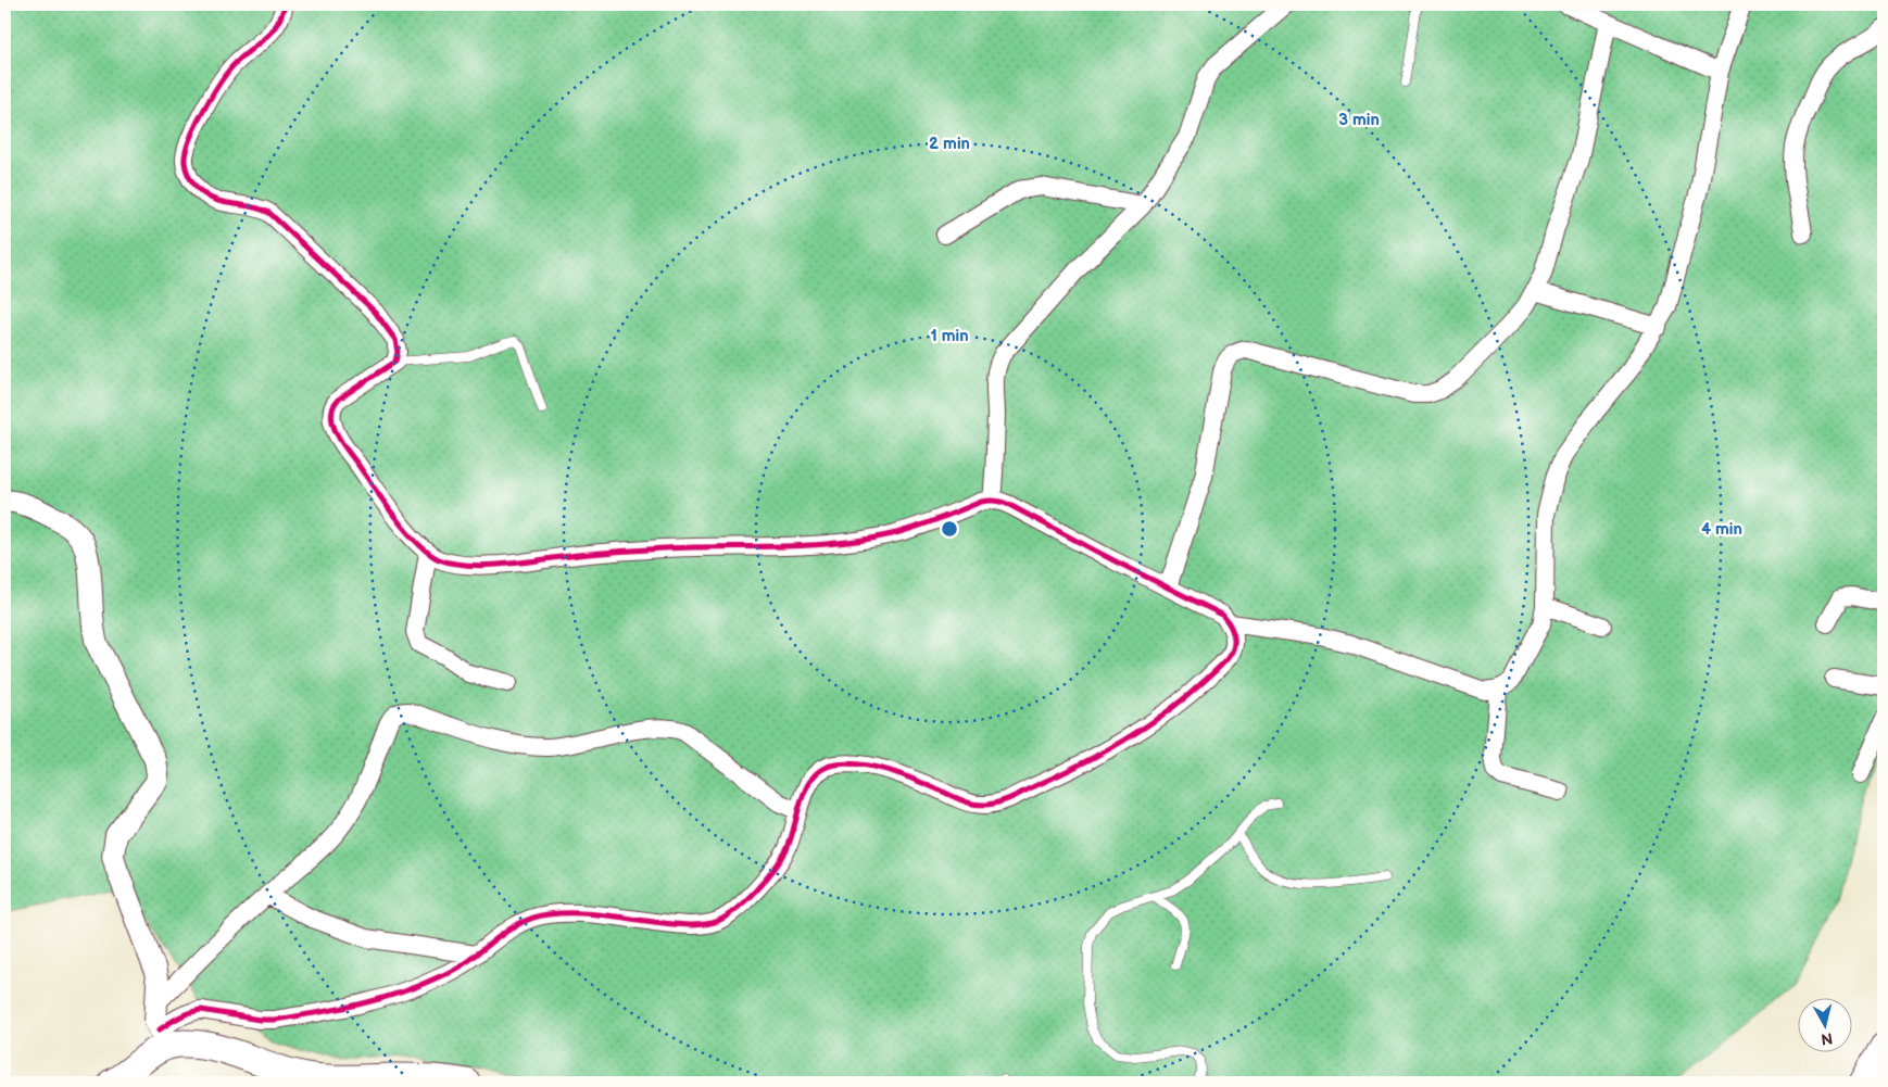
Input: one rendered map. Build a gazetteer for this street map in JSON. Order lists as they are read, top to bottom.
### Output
{
  "north": "bottom",
  "rings": [
    "3 min",
    "2 min",
    "1 min",
    "4 min"
  ]
}
